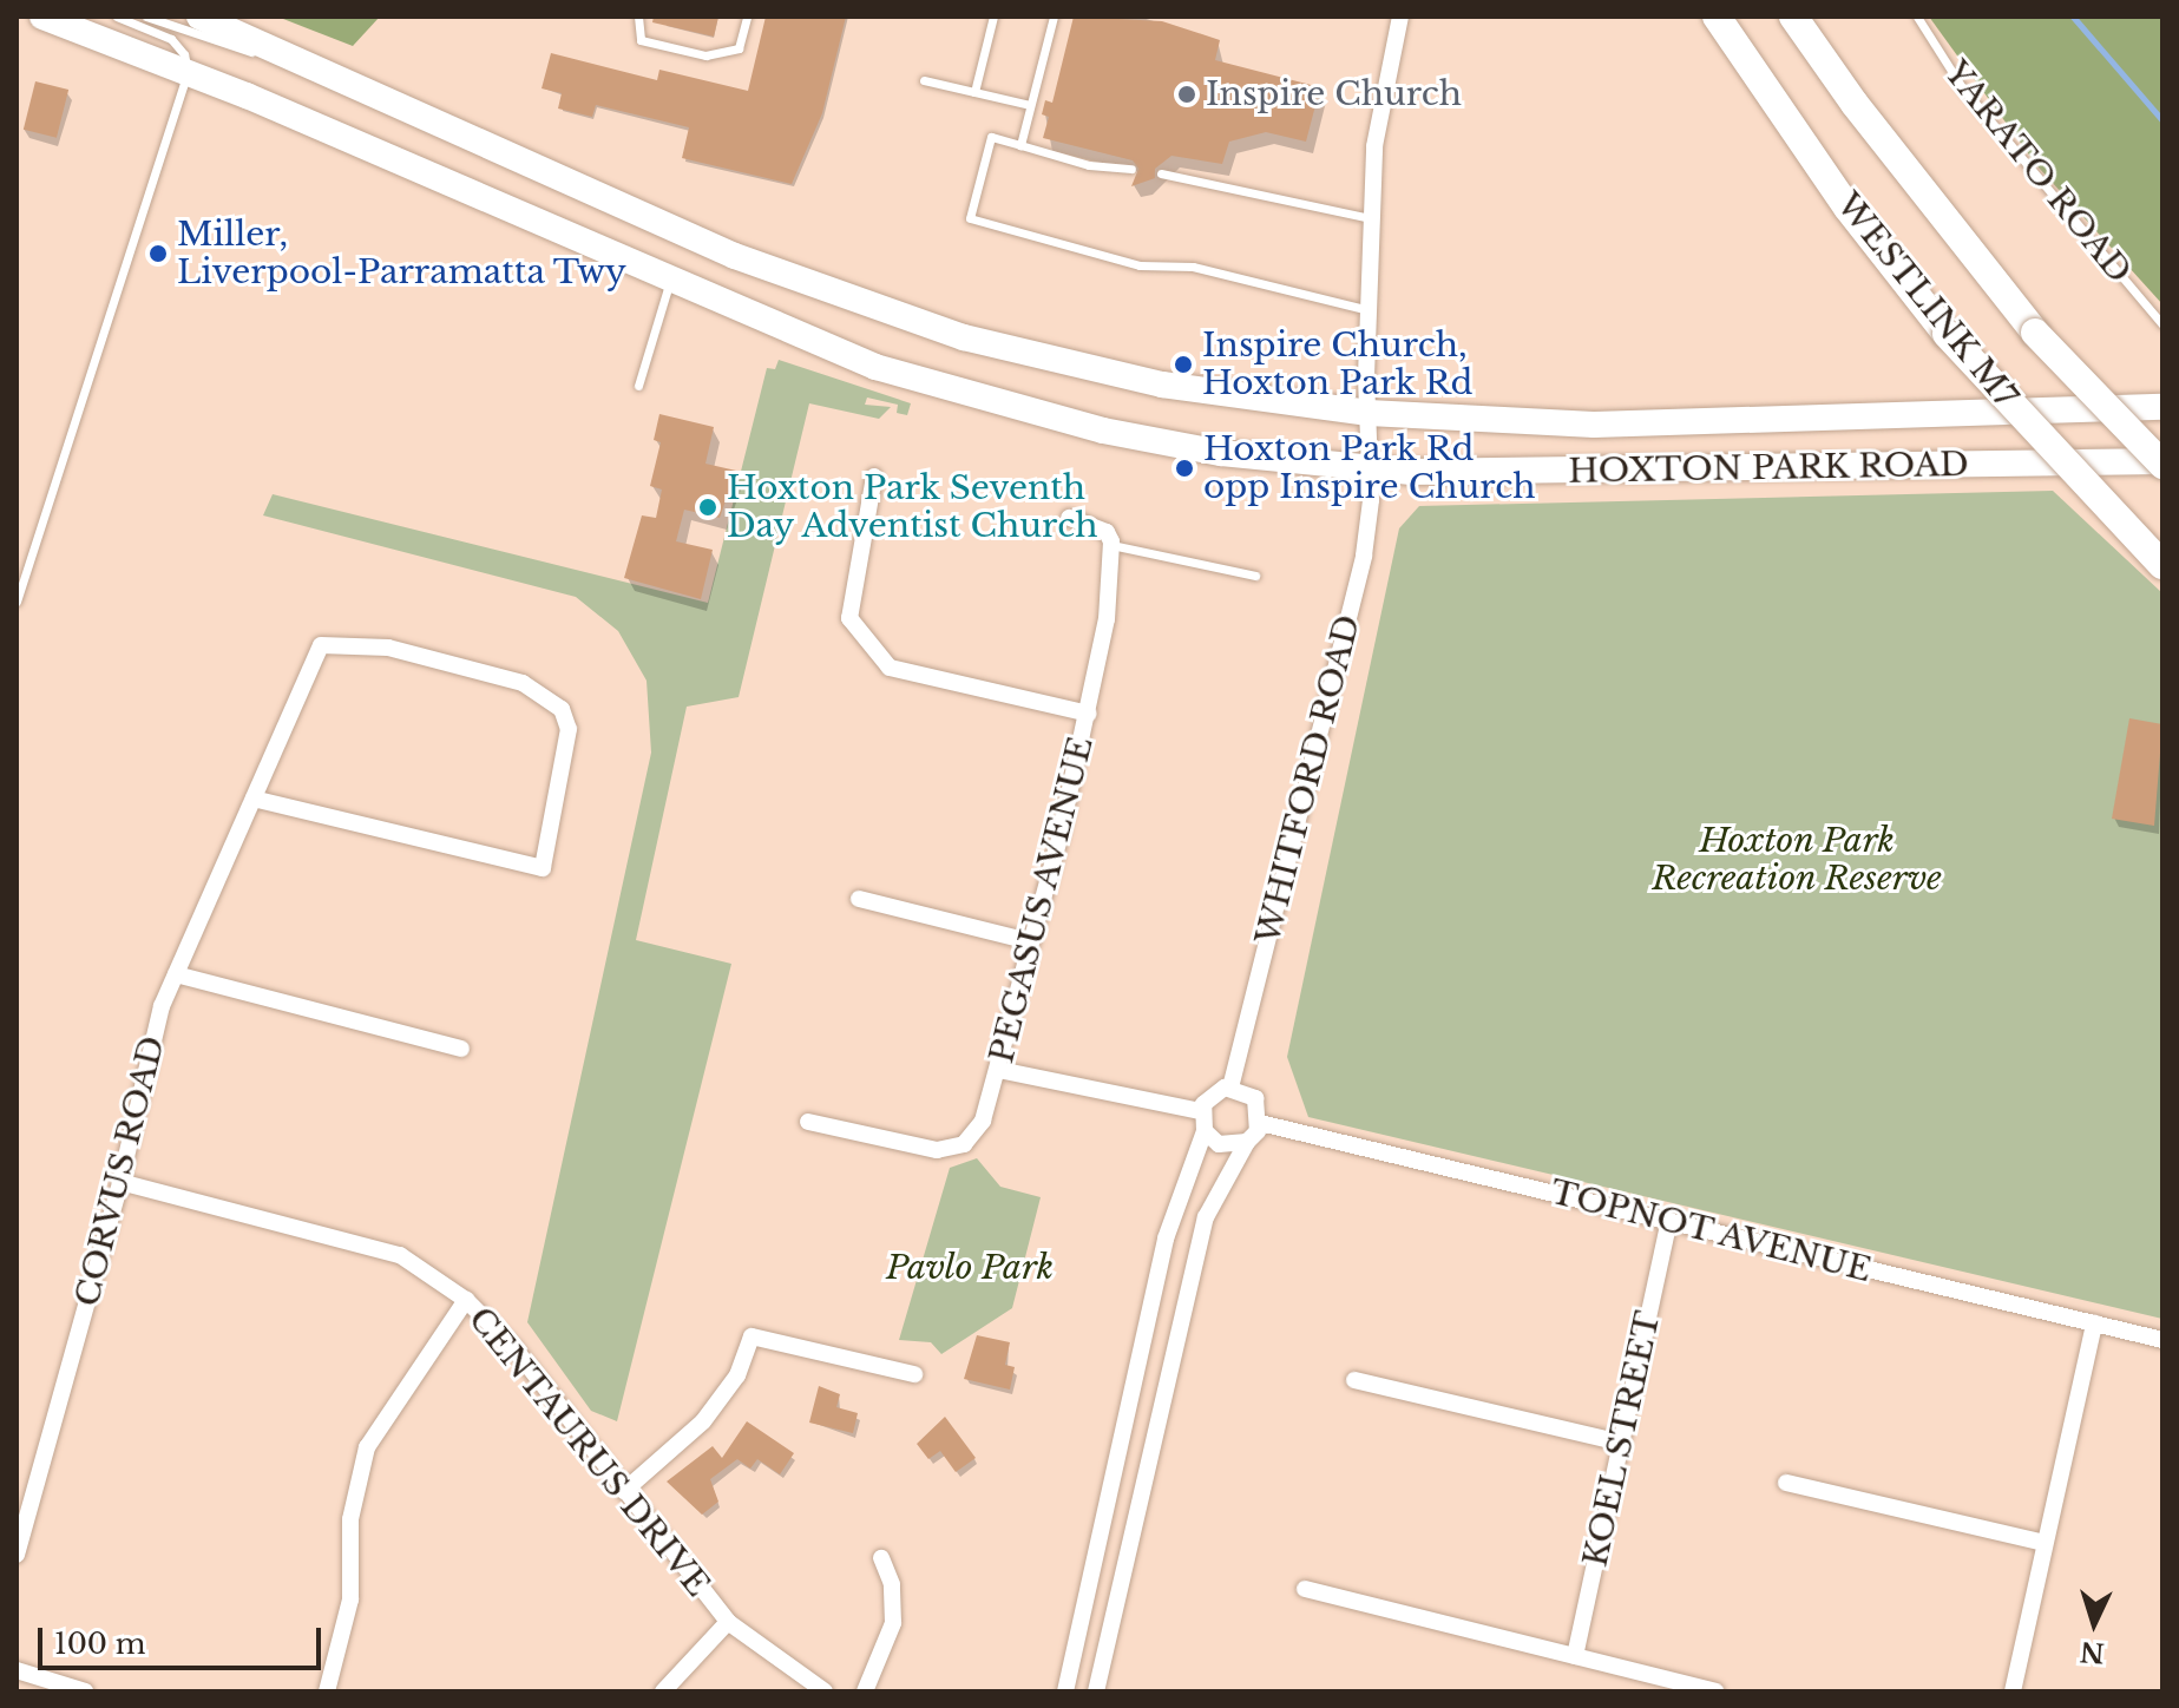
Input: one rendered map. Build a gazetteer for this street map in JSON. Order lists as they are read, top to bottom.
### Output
{
  "streets": {
    "highway": ["WESTLINK M7"],
    "main road": ["HOXTON PARK ROAD"],
    "street": [
      "WHITFORD ROAD",
      "PEGASUS AVENUE",
      "CORVUS ROAD",
      "TOPNOT AVENUE",
      "KOEL STREET",
      "CENTAURUS DRIVE"
    ],
    "lane": ["YARATO ROAD"]
  },
  "crossings": [
    ["WESTLINK M7", "HOXTON PARK ROAD"],
    ["HOXTON PARK ROAD", "WHITFORD ROAD"],
    ["WHITFORD ROAD", "TOPNOT AVENUE"],
    ["CORVUS ROAD", "CENTAURUS DRIVE"],
    ["TOPNOT AVENUE", "KOEL STREET"]
  ],
  "parks": ["Hoxton Park Recreation Reserve", "Pavlo Park"],
  "places": [
    "Inspire Church",
    "Miller, Liverpool-Parramatta Twy",
    "Inspire Church, Hoxton Park Rd",
    "Hoxton Park Rd opp Inspire Church",
    "Hoxton Park Seventh Day Adventist Church"
  ],
  "scale_bar": "100 m",
  "north": "bottom"
}
